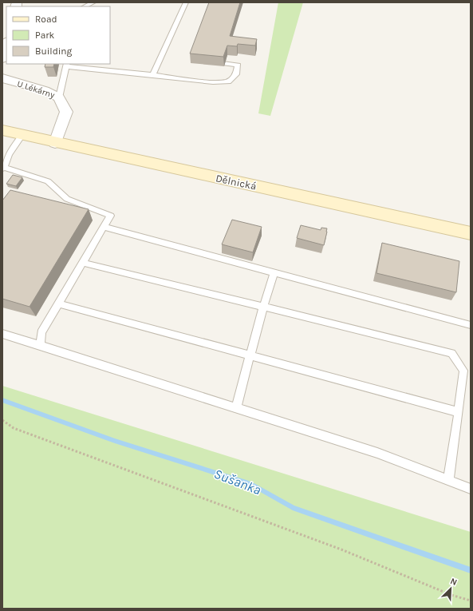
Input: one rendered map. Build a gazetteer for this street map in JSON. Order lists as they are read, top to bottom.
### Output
{
  "streets": {
    "main road": ["Dělnická"],
    "street": ["U Lékárny"]
  },
  "crossings": [
    ["U Lékárny", "Dělnická"]
  ],
  "water": ["Sušanka"],
  "legend": ["Road", "Park", "Building"],
  "north": "top right"
}
